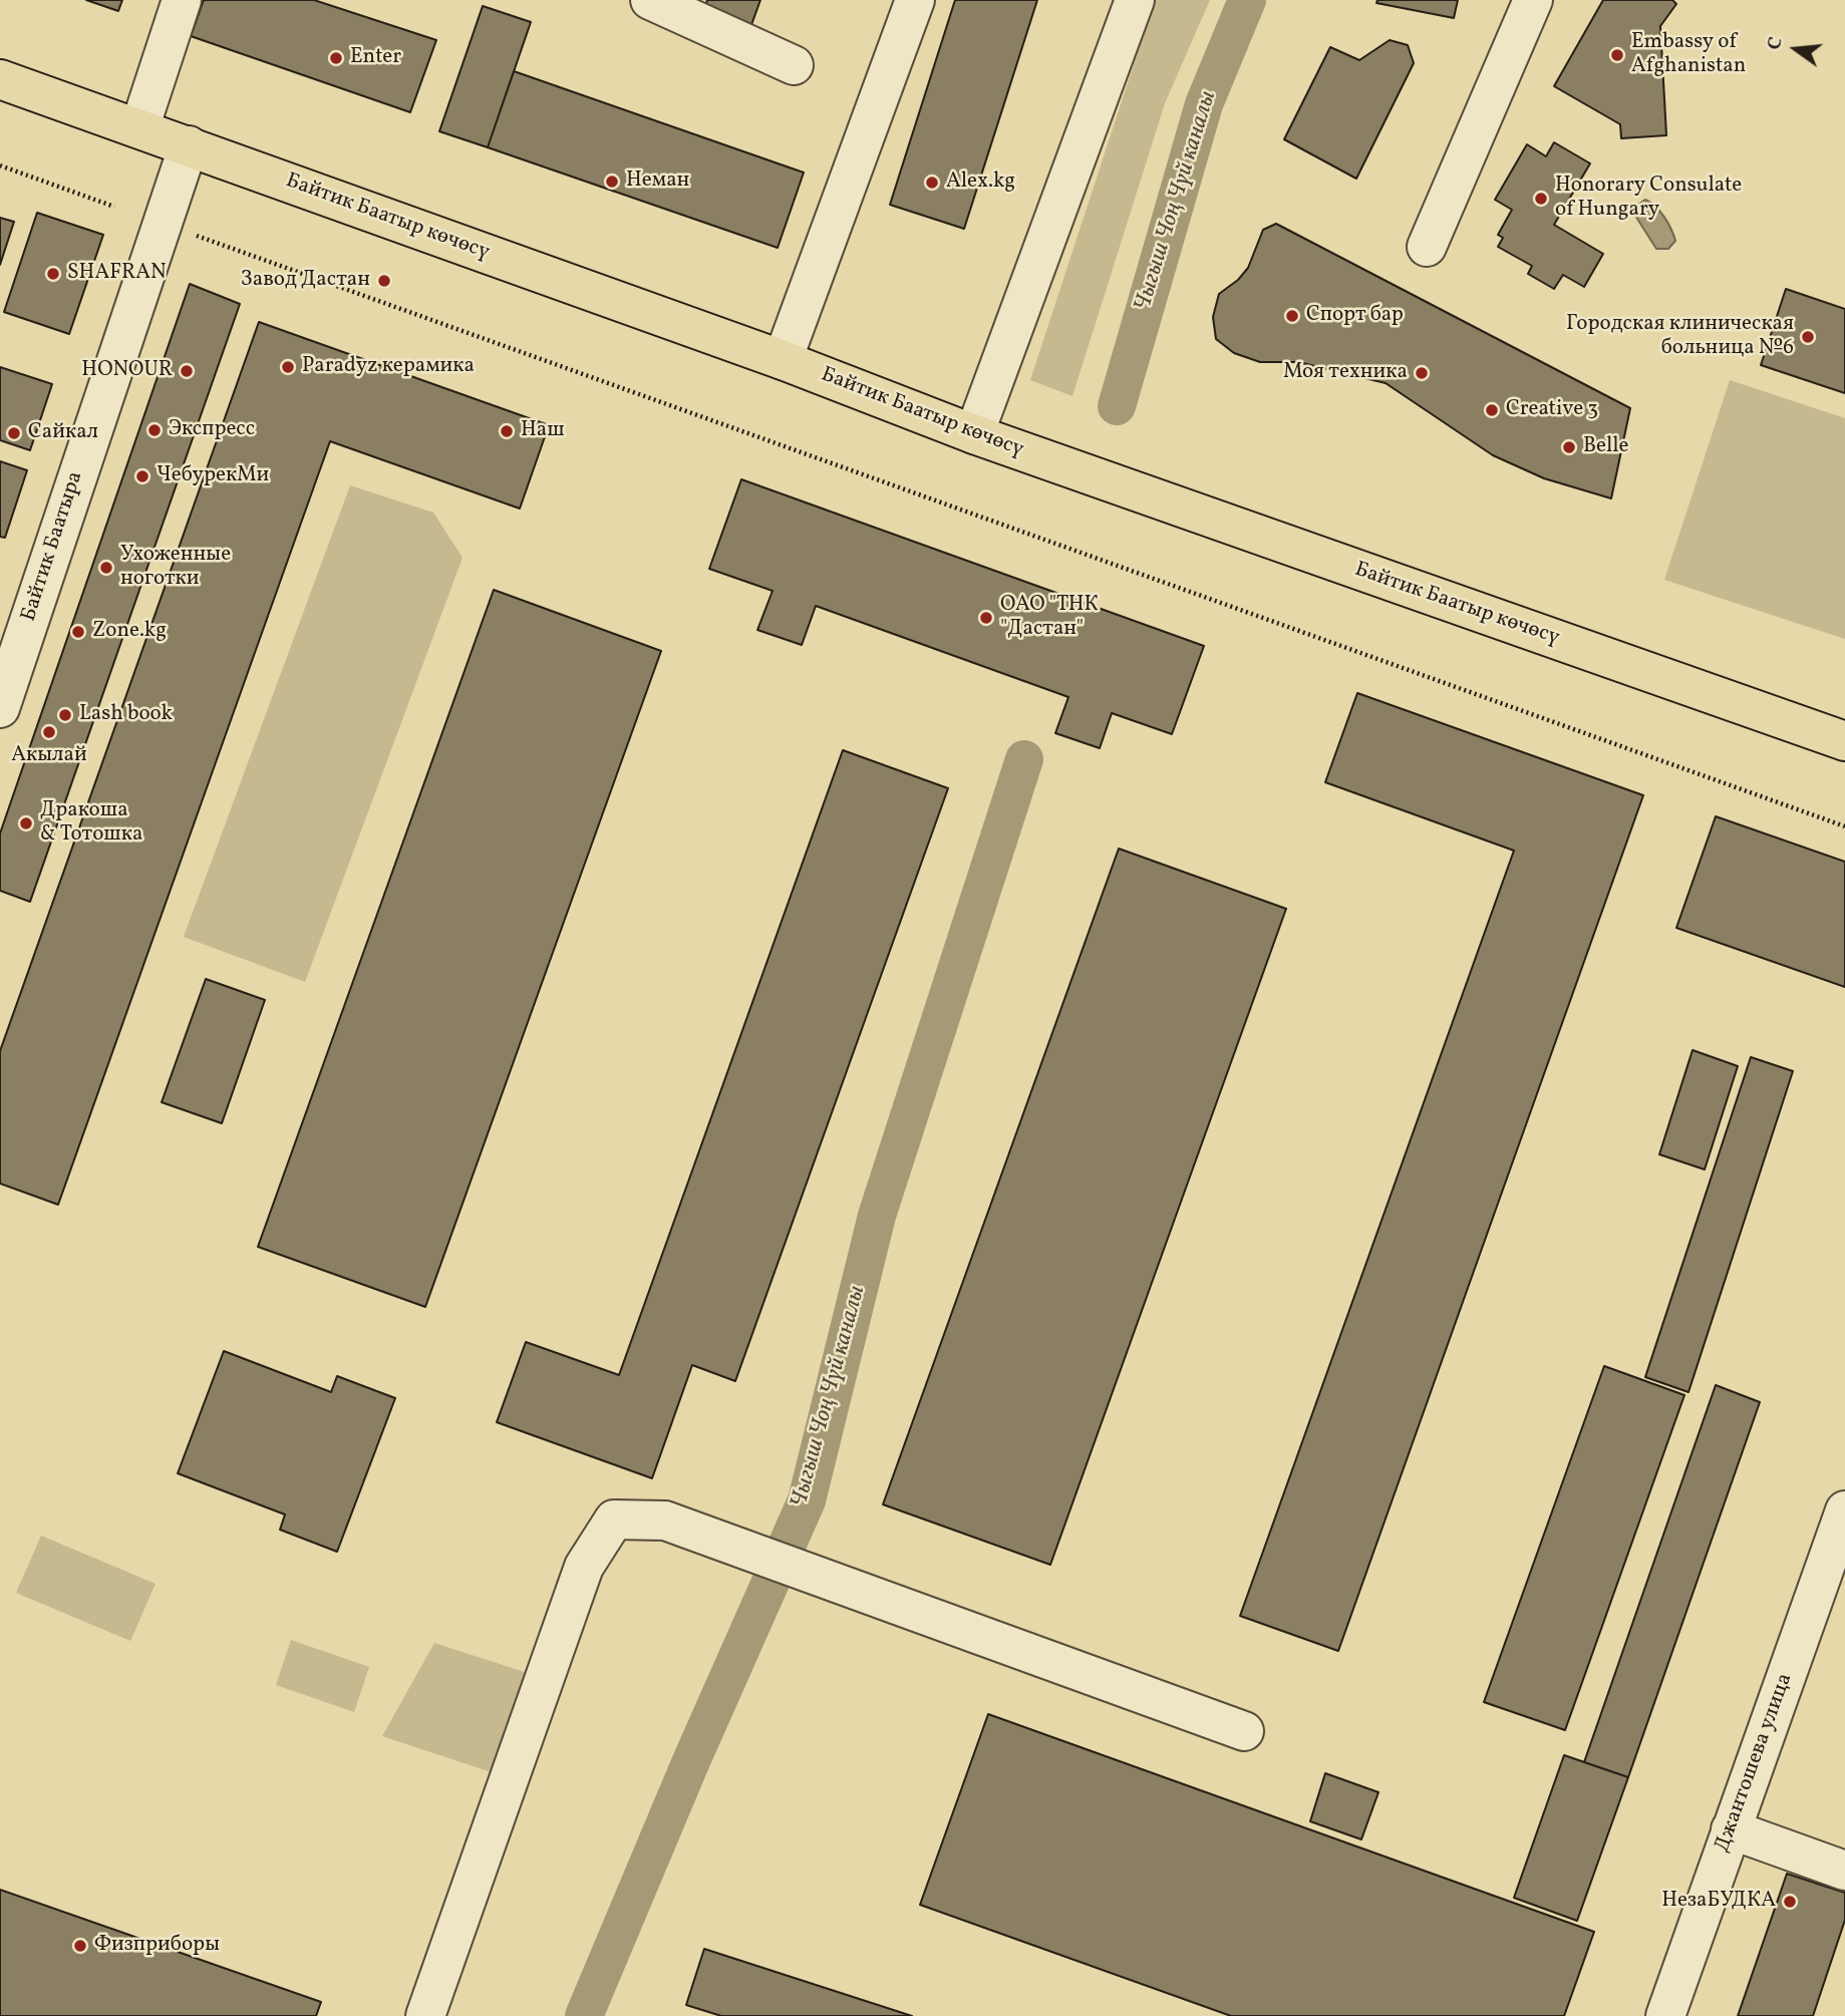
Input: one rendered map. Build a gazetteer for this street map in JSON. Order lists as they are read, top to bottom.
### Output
{
  "streets": {
    "main road": ["Байтик Баатыр көчөсү"],
    "street": ["Байтик Баатыра", "Джантошева улица"]
  },
  "crossings": [
    ["Байтик Баатыр көчөсү", "Байтик Баатыра"]
  ],
  "water": ["Чыгыш Чоң Чүй каналы"],
  "places": [
    "Embassy of Afghanistan",
    "Enter",
    "Неман",
    "Alex.kg",
    "Honorary Consulate of Hungary",
    "SHAFRAN",
    "Завод Дастан",
    "Спорт бар",
    "Городская клиническая больница №6",
    "Paradyz керамика",
    "HONOUR",
    "Моя техника",
    "Creative 3",
    "Экспресс",
    "Наш",
    "Сайкал",
    "Belle",
    "ЧебурекМи",
    "Ухоженные ноготки",
    "ОАО \"ТНК \"Дастан\"",
    "Zone.kg",
    "Lash book",
    "Акылай",
    "Дракоша & Тотошка",
    "НезаБУДКА",
    "Физприборы"
  ],
  "north": "left"
}
